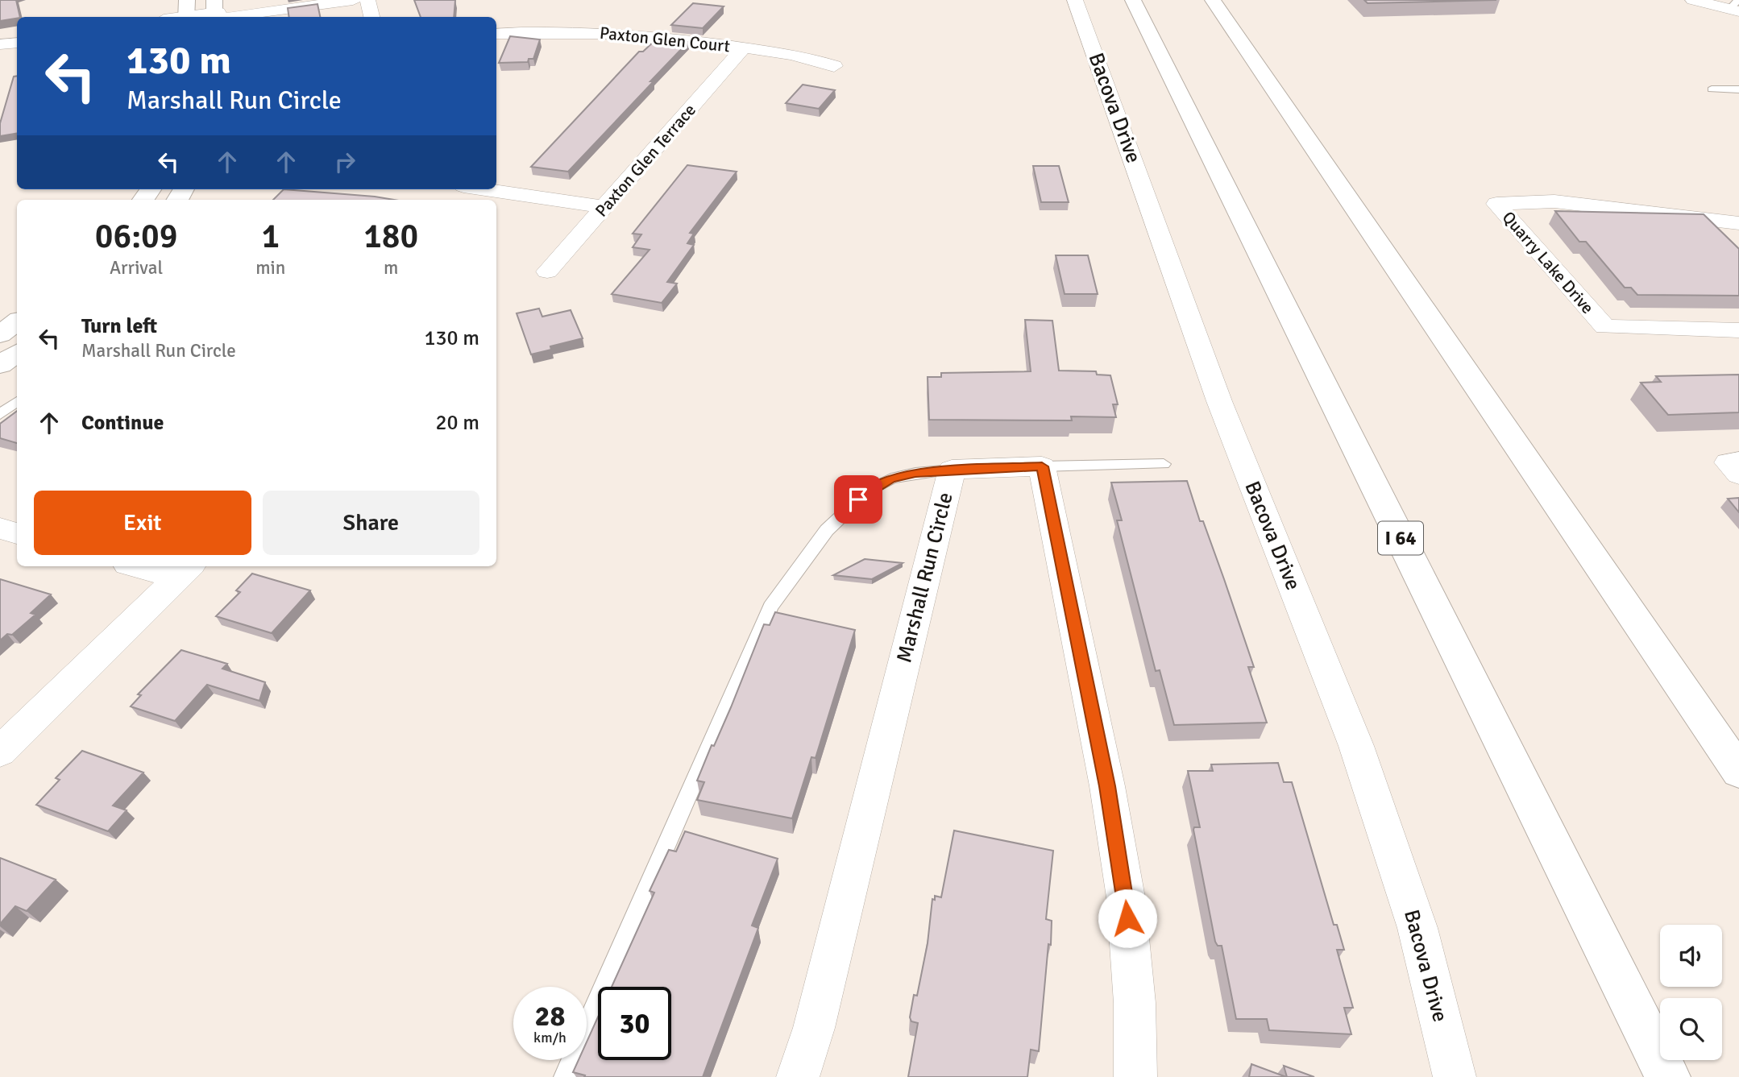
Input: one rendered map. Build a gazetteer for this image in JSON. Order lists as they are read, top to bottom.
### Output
{
  "streets": {
    "main road": ["I 64"],
    "street": [
      "Paxton Glen Court",
      "Bacova Drive",
      "Paxton Glen Terrace",
      "Quarry Lake Drive",
      "Marshall Run Circle"
    ]
  },
  "crossings": [
    ["Paxton Glen Court", "Paxton Glen Terrace"]
  ],
  "page": {
    "turn": ["130 m", "Marshall Run Circle"],
    "eta": [
      "06:09",
      "Arrival",
      "1",
      "min",
      "180",
      "m"
    ],
    "list": [
      {
        "name": "Turn left",
        "note": "Marshall Run Circle",
        "value": "130 m"
      },
      {
        "name": "Continue",
        "value": "20 m"
      }
    ],
    "buttons": ["Exit", "Share"],
    "speed": "28 km/h",
    "limit": "30"
  }
}
